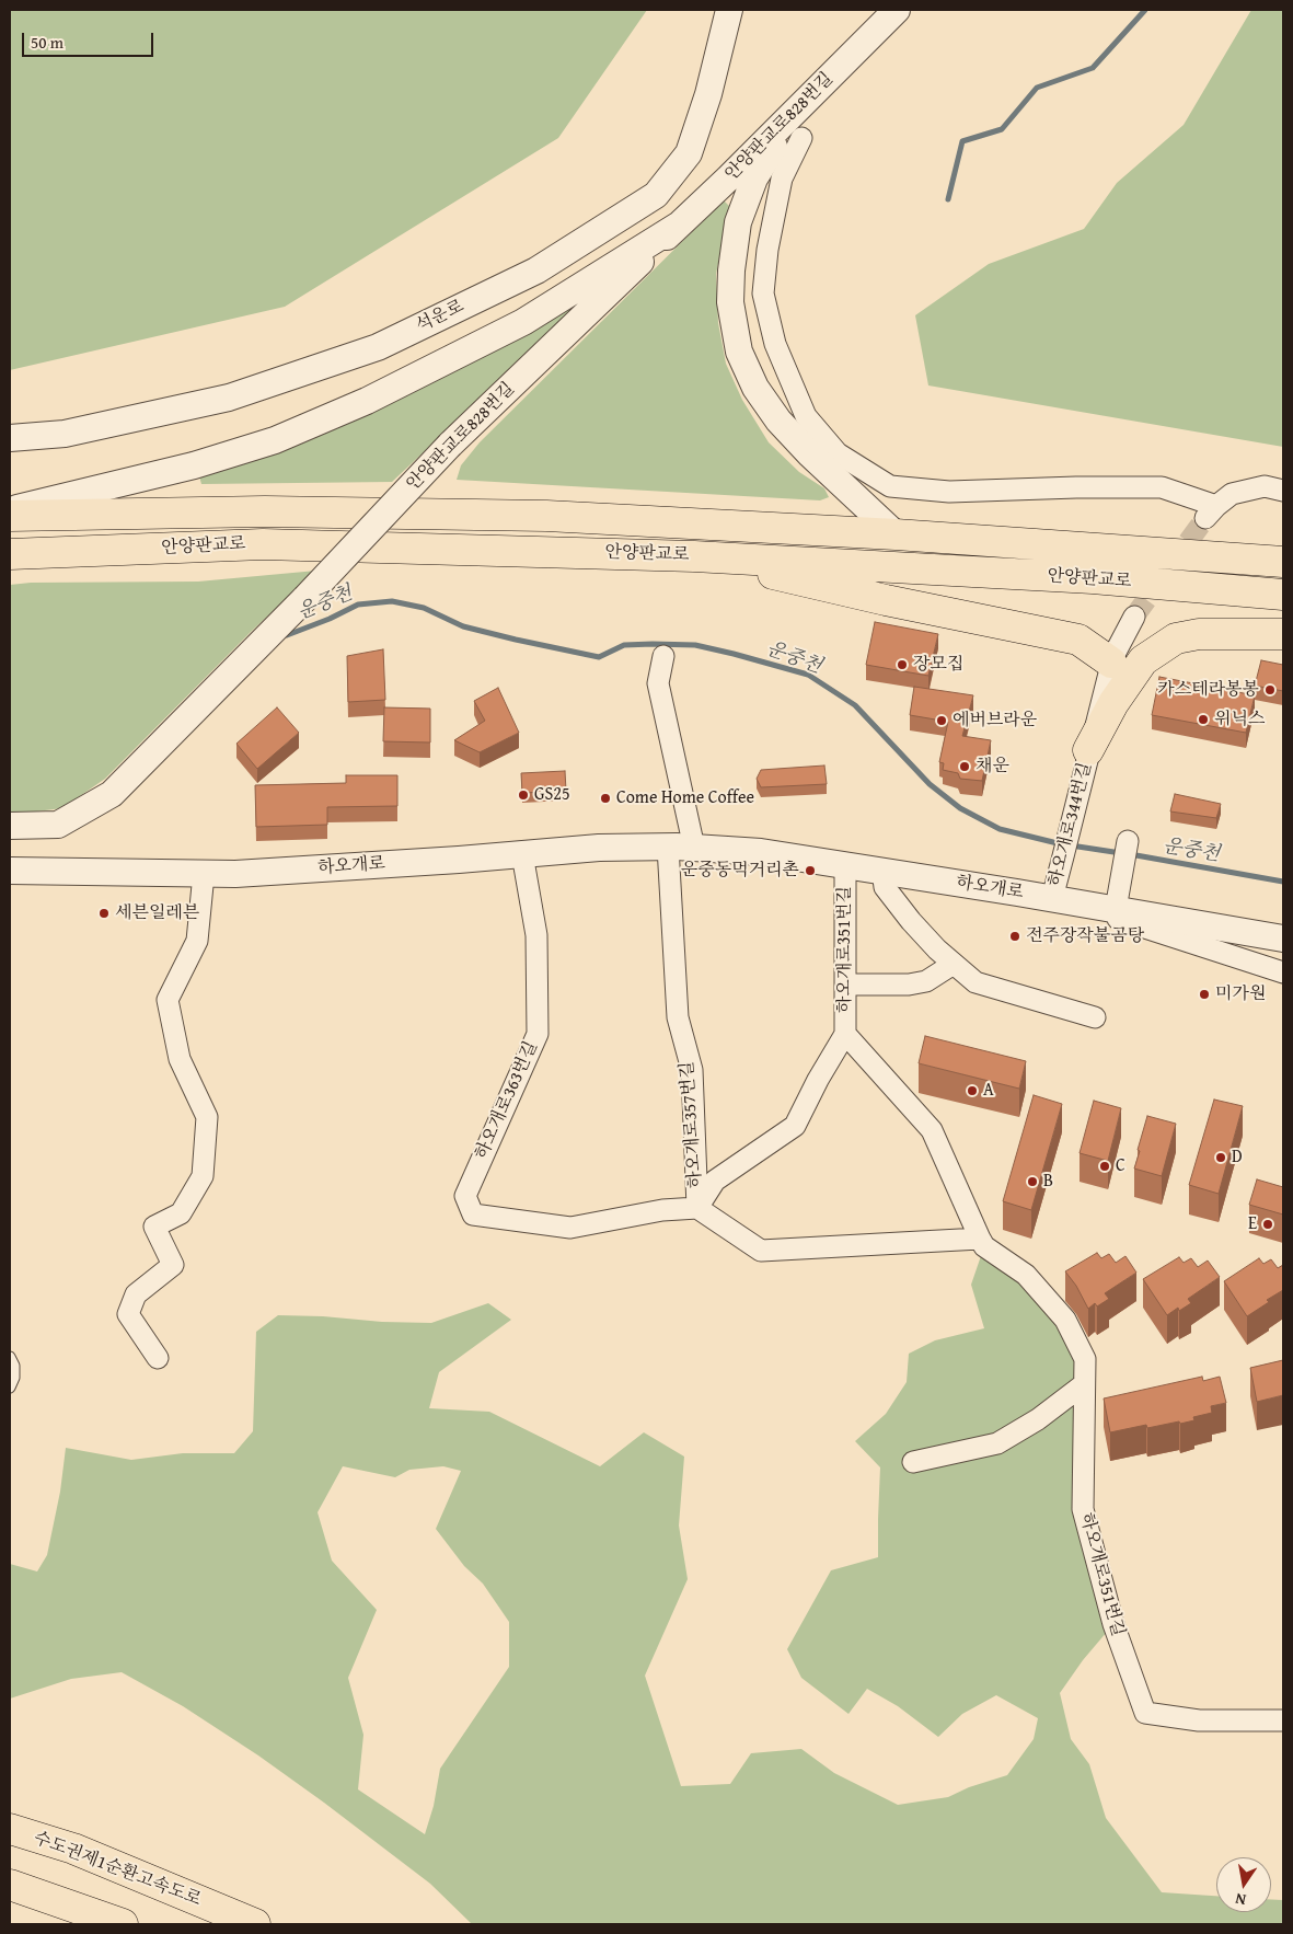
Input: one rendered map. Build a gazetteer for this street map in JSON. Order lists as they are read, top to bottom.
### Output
{
  "streets": {
    "main road": ["안양판교로", "수도권제1순환고속도로"],
    "street": [
      "안양판교로828번길",
      "석운로",
      "하오개로344번길",
      "하오개로",
      "하오개로351번길",
      "하오개로363번길",
      "하오개로357번길"
    ]
  },
  "crossings": [
    ["하오개로344번길", "하오개로"],
    ["하오개로", "하오개로351번길"],
    ["하오개로", "하오개로363번길"],
    ["하오개로", "하오개로357번길"],
    ["하오개로351번길", "하오개로357번길"],
    ["하오개로363번길", "하오개로357번길"]
  ],
  "water": ["운중천"],
  "places": [
    "장모집",
    "카스테라봉봉",
    "위닉스",
    "에버브라운",
    "채운",
    "GS25",
    "Come Home Coffee",
    "운중동먹거리촌",
    "세븐일레븐",
    "전주장작불곰탕",
    "미가원",
    "A",
    "D",
    "C",
    "B",
    "E"
  ],
  "scale_bar": "50 m",
  "north": "bottom"
}
